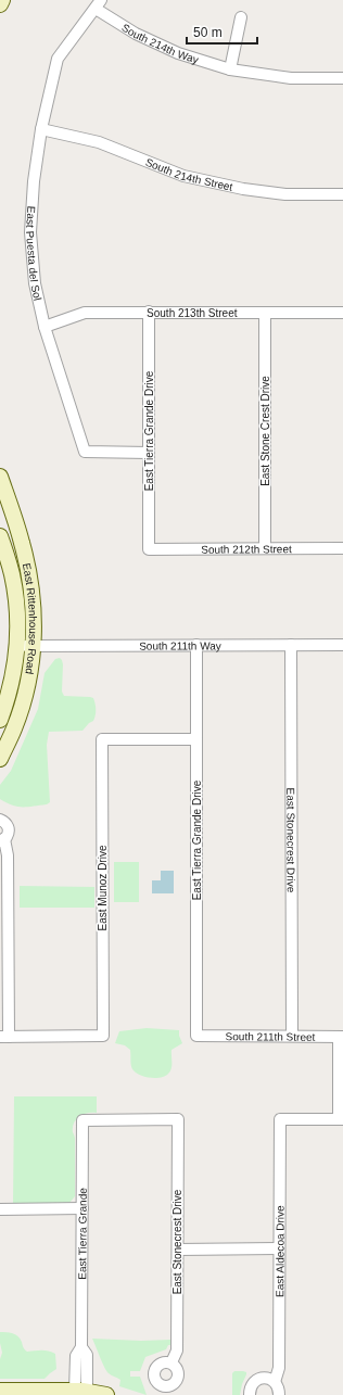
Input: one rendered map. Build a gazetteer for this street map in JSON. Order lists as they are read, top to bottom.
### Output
{
  "streets": {
    "main road": ["East Rittenhouse Road"],
    "street": [
      "South 214th Way",
      "South 214th Street",
      "East Puesta del Sol",
      "South 213th Street",
      "East Tierra Grande Drive",
      "East Stone Crest Drive",
      "South 212th Street",
      "South 211th Way",
      "East Stonecrest Drive",
      "East Munoz Drive",
      "South 211th Street",
      "East Tierra Grande",
      "East Aldecoa Drive"
    ]
  },
  "crossings": [
    ["South 214th Way", "East Puesta del Sol"],
    ["South 214th Street", "East Puesta del Sol"],
    ["East Puesta del Sol", "South 213th Street"],
    ["East Puesta del Sol", "East Tierra Grande Drive"],
    ["South 213th Street", "East Tierra Grande Drive"],
    ["South 213th Street", "East Stone Crest Drive"],
    ["East Tierra Grande Drive", "South 212th Street"],
    ["East Tierra Grande Drive", "South 211th Way"],
    ["East Tierra Grande Drive", "East Munoz Drive"],
    ["East Tierra Grande Drive", "South 211th Street"],
    ["East Stone Crest Drive", "South 212th Street"],
    ["East Rittenhouse Road", "South 211th Way"],
    ["South 211th Way", "East Stonecrest Drive"],
    ["East Stonecrest Drive", "South 211th Street"],
    ["East Stonecrest Drive", "East Tierra Grande"]
  ],
  "scale_bar": "50 m"
}
